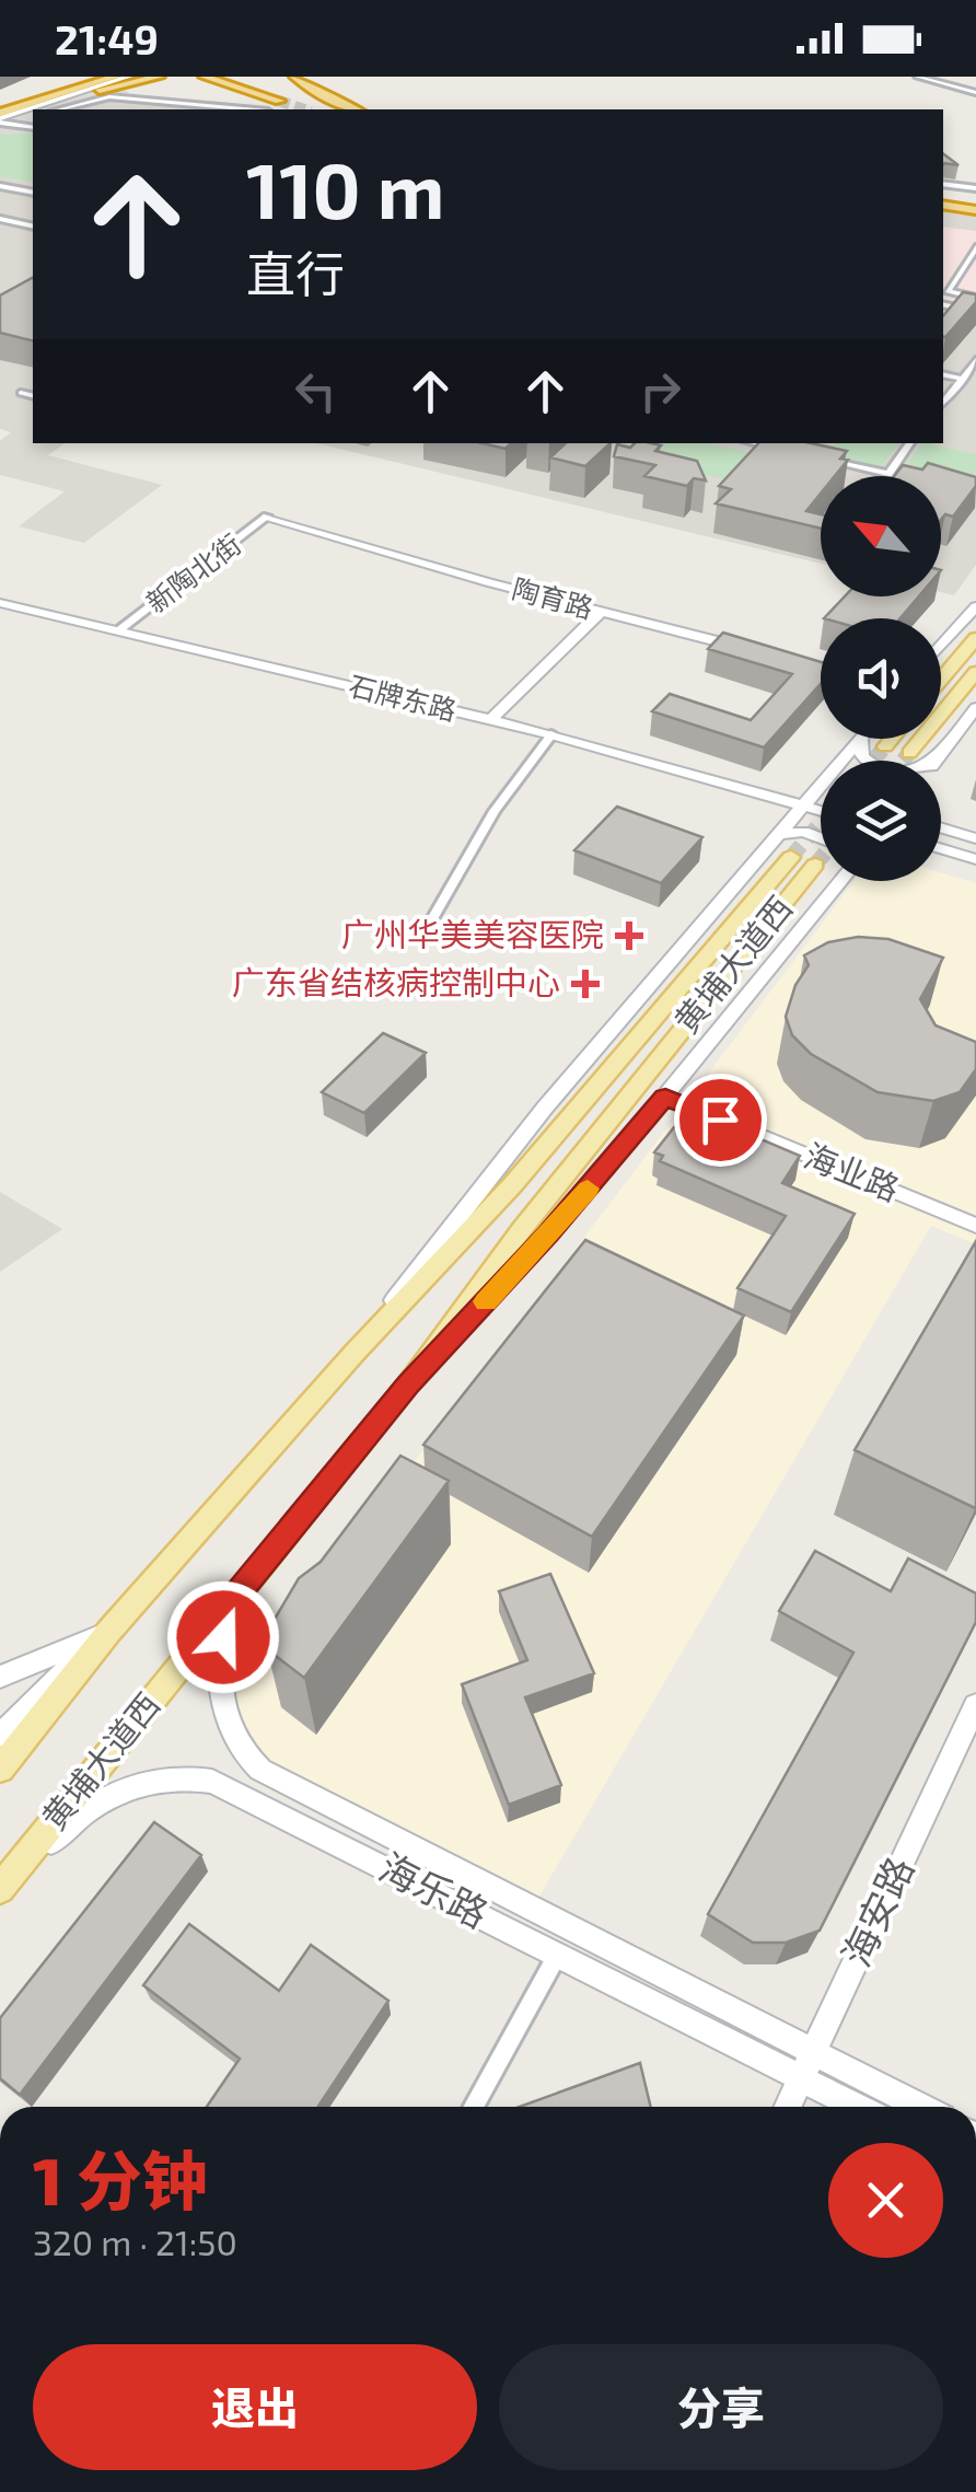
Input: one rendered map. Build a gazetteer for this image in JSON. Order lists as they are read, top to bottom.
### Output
{
  "streets": {
    "main road": ["黄埔大道西"],
    "street": [
      "新陶北街",
      "陶育路",
      "石牌东路",
      "海业路",
      "海乐路",
      "海安路"
    ]
  },
  "crossings": [
    ["新陶北街", "陶育路"],
    ["新陶北街", "石牌东路"],
    ["黄埔大道西", "海乐路"],
    ["海乐路", "海安路"]
  ],
  "places": {
    "health": ["广州华美美容医院", "广东省结核病控制中心"]
  },
  "north": "top left",
  "page": {
    "status": "21:49",
    "turn": ["110 m", "直行"],
    "heading": ["1 分钟", "320 m · 21:50"],
    "buttons": ["退出", "分享"]
  }
}
